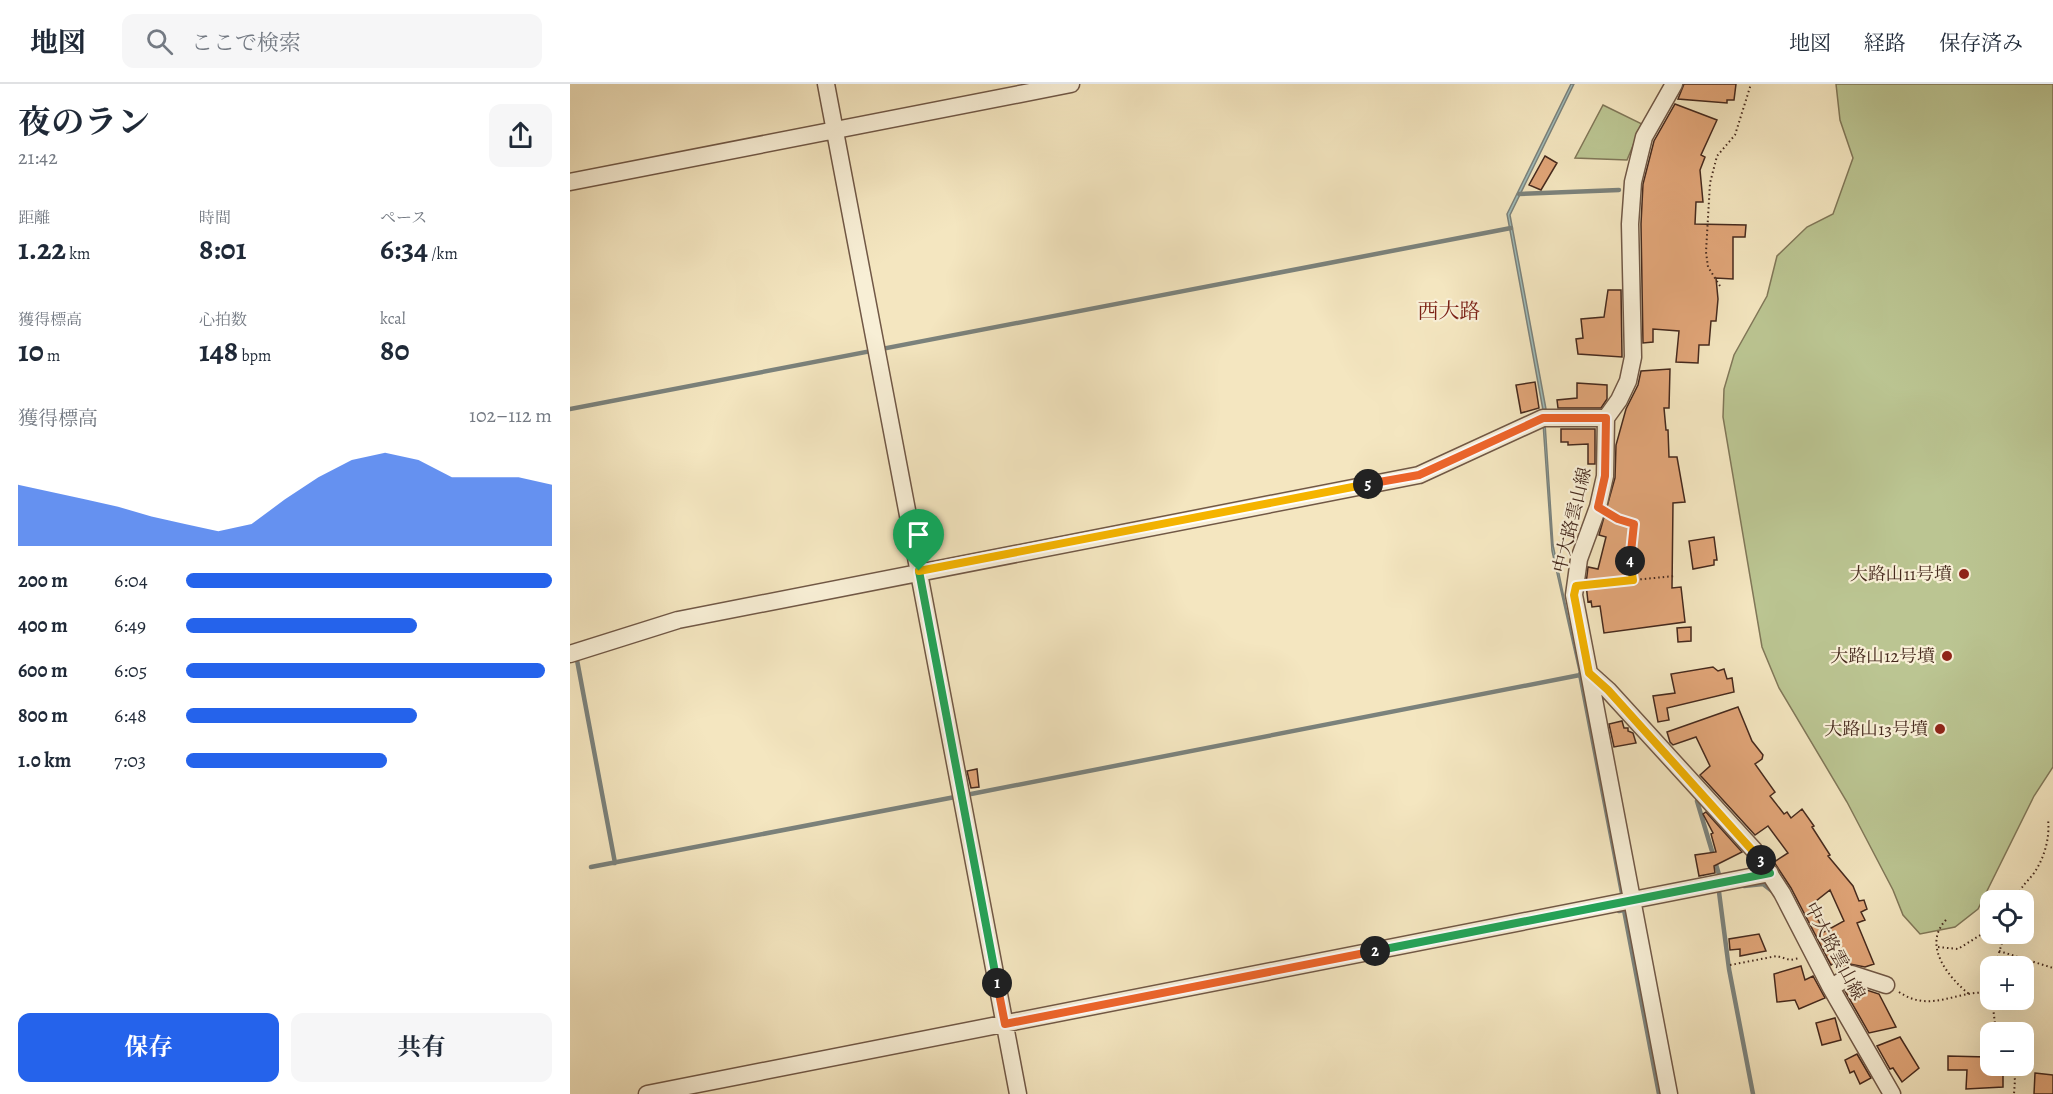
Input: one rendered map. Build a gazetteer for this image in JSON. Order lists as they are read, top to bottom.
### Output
{
  "streets": {
    "street": ["中大路雲山線"]
  },
  "districts": ["西大路"],
  "places": ["大路山11号墳", "大路山12号墳", "大路山13号墳"],
  "page": {
    "header": "地図",
    "search": "ここで検索",
    "nav": ["地図", "経路", "保存済み"],
    "heading": ["夜のラン", "21:42"],
    "stats": [
      ["距離", "1.22 km"],
      ["時間", "8:01"],
      ["ペース", "6:34 /km"],
      ["獲得標高", "10 m"],
      ["心拍数", "148 bpm"],
      ["kcal", "80"]
    ],
    "chart": ["獲得標高", "102–112 m"],
    "pins": [
      "5",
      "4",
      "3",
      "2",
      "1"
    ],
    "list": [
      {
        "name": "200 m",
        "note": "6:04"
      },
      {
        "name": "400 m",
        "note": "6:49"
      },
      {
        "name": "600 m",
        "note": "6:05"
      },
      {
        "name": "800 m",
        "note": "6:48"
      },
      {
        "name": "1.0 km",
        "note": "7:03"
      }
    ],
    "map_buttons": ["+", "−"],
    "buttons": ["保存", "共有"]
  }
}
